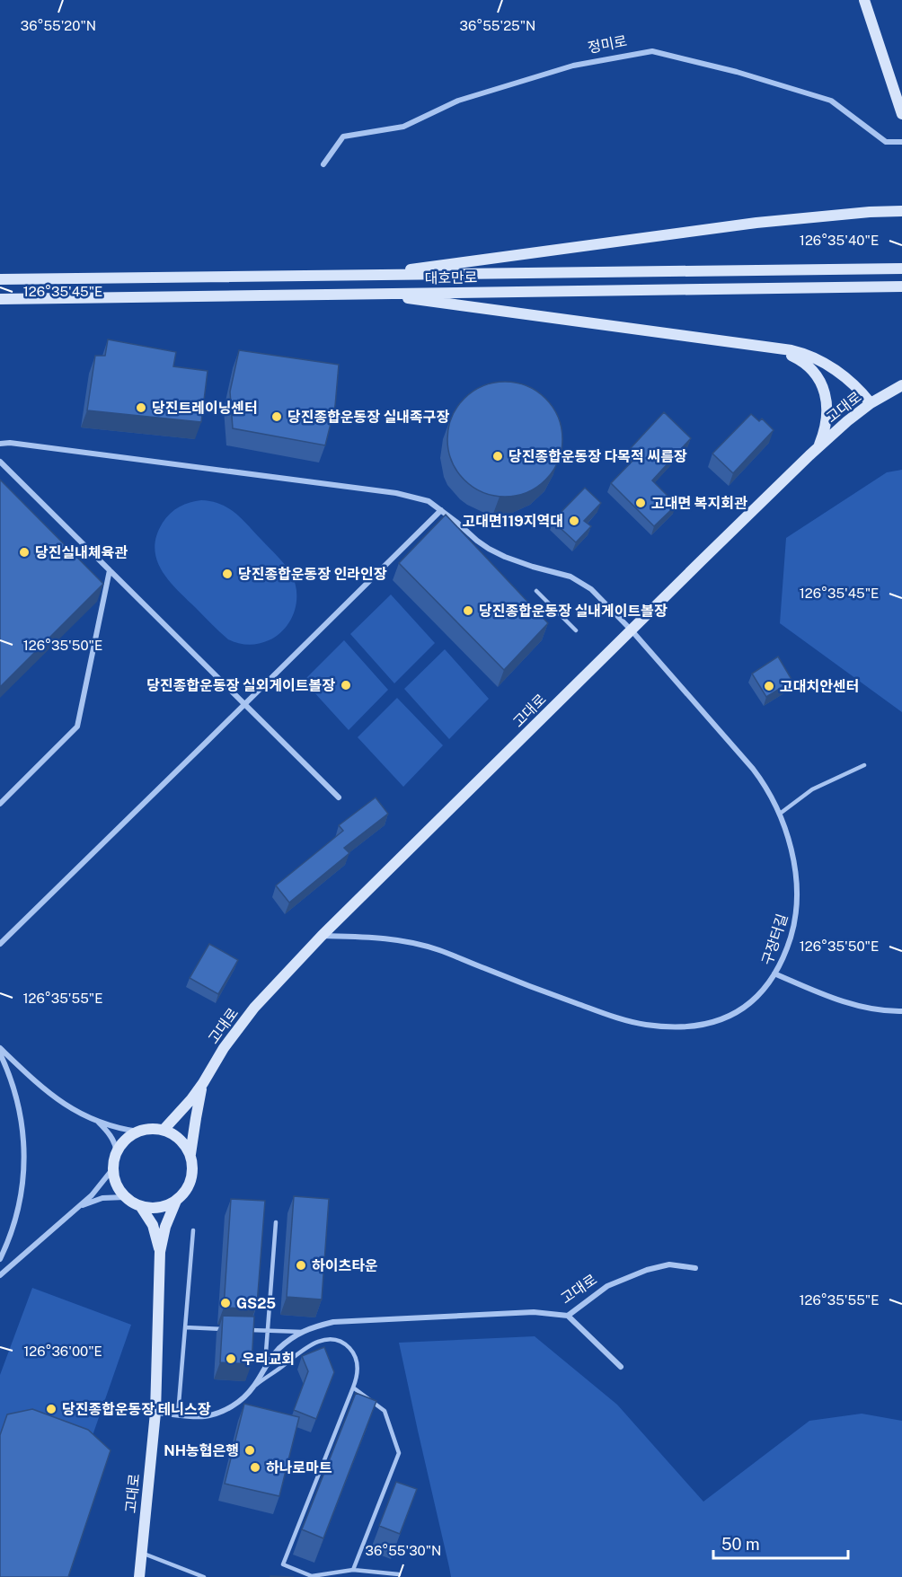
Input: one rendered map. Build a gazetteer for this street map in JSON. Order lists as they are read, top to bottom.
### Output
{
  "streets": {
    "main road": ["대호만로", "고대로"],
    "street": ["정미로", "구장터길"]
  },
  "crossings": [
    ["고대로", "구장터길"]
  ],
  "places": [
    "당진트레이닝센터",
    "당진종합운동장 실내족구장",
    "당진종합운동장 다목적 씨름장",
    "고대면 복지회관",
    "고대면119지역대",
    "당진실내체육관",
    "당진종합운동장 인라인장",
    "당진종합운동장 실내게이트볼장",
    "당진종합운동장 실외게이트볼장",
    "고대치안센터",
    "하이츠타운",
    "GS25",
    "우리교회",
    "당진종합운동장 테니스장",
    "NH농협은행",
    "하나로마트"
  ],
  "scale_bar": "50 m",
  "coordinates": [
    "36°55'20\"N",
    "36°55'25\"N",
    "126°35'40\"E",
    "126°35'45\"E",
    "126°35'50\"E",
    "126°35'55\"E",
    "126°36'00\"E",
    "36°55'30\"N"
  ]
}
